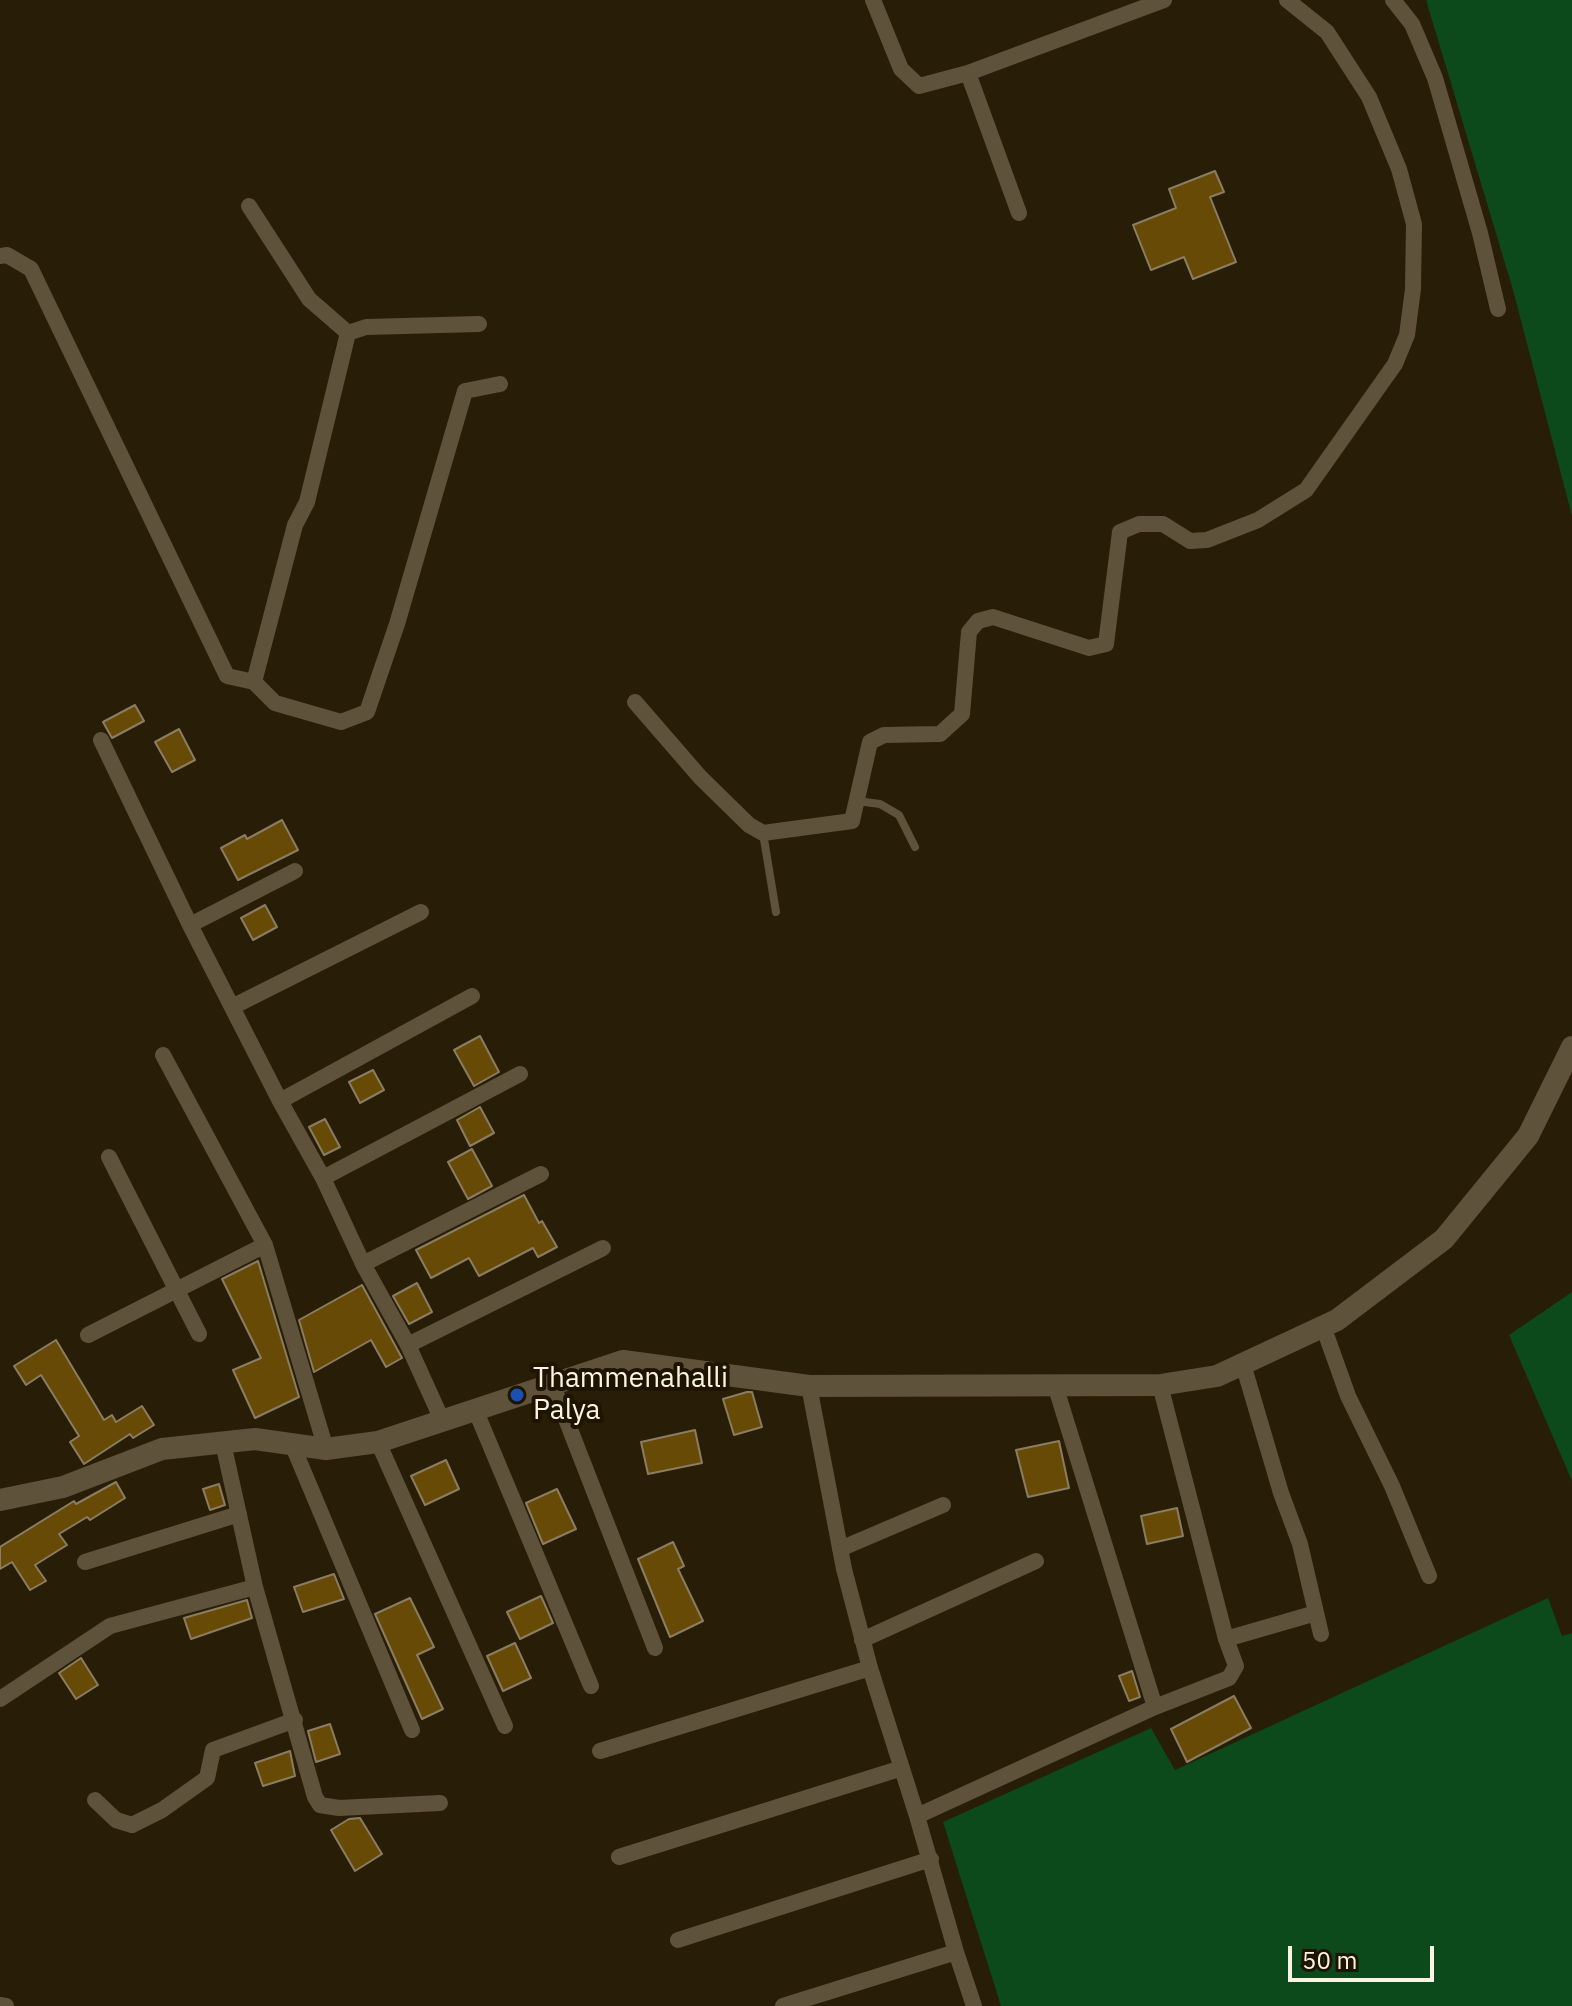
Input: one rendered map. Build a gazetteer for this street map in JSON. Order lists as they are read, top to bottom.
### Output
{
  "places": ["Thammenahalli Palya"],
  "scale_bar": "50 m"
}
